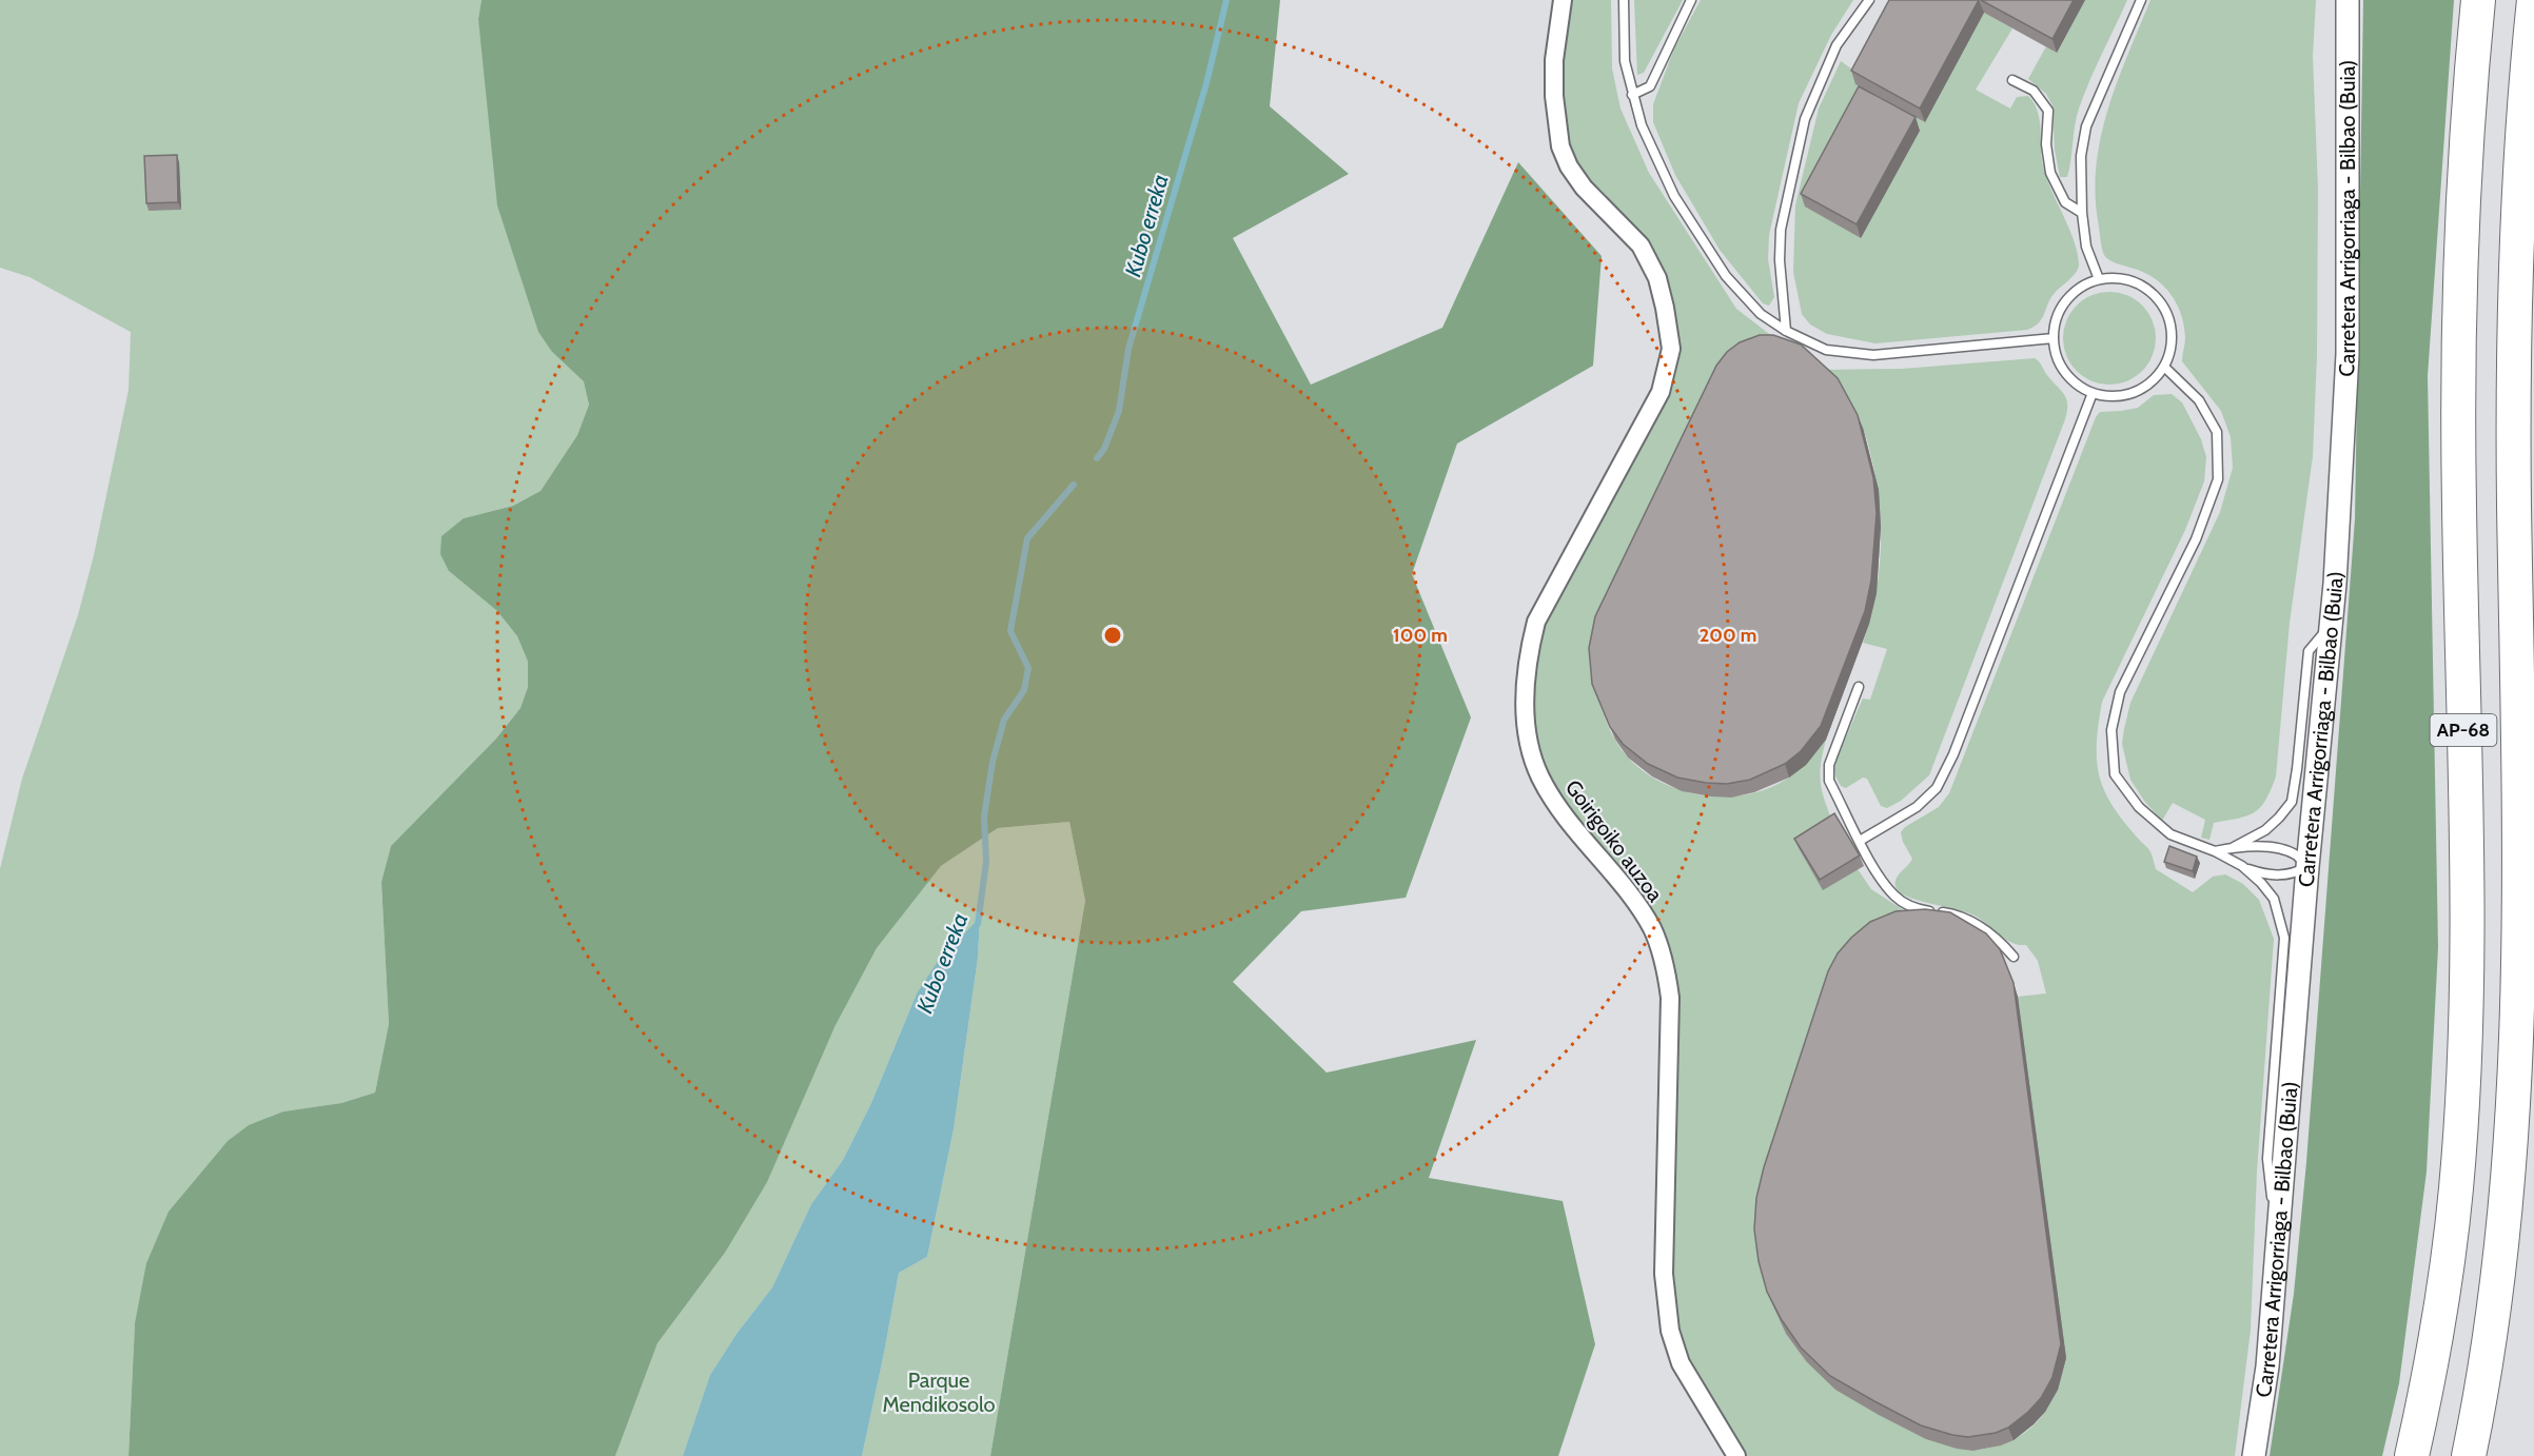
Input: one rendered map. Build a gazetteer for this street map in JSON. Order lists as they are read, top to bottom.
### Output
{
  "streets": {
    "highway": ["AP-68"],
    "street": ["Carretera Arrigorriaga - Bilbao (Buia)", "Goirigoiko auzoa"]
  },
  "water": ["Kubo erreka"],
  "parks": ["Parque Mendikosolo"],
  "rings": ["100 m", "200 m"]
}
